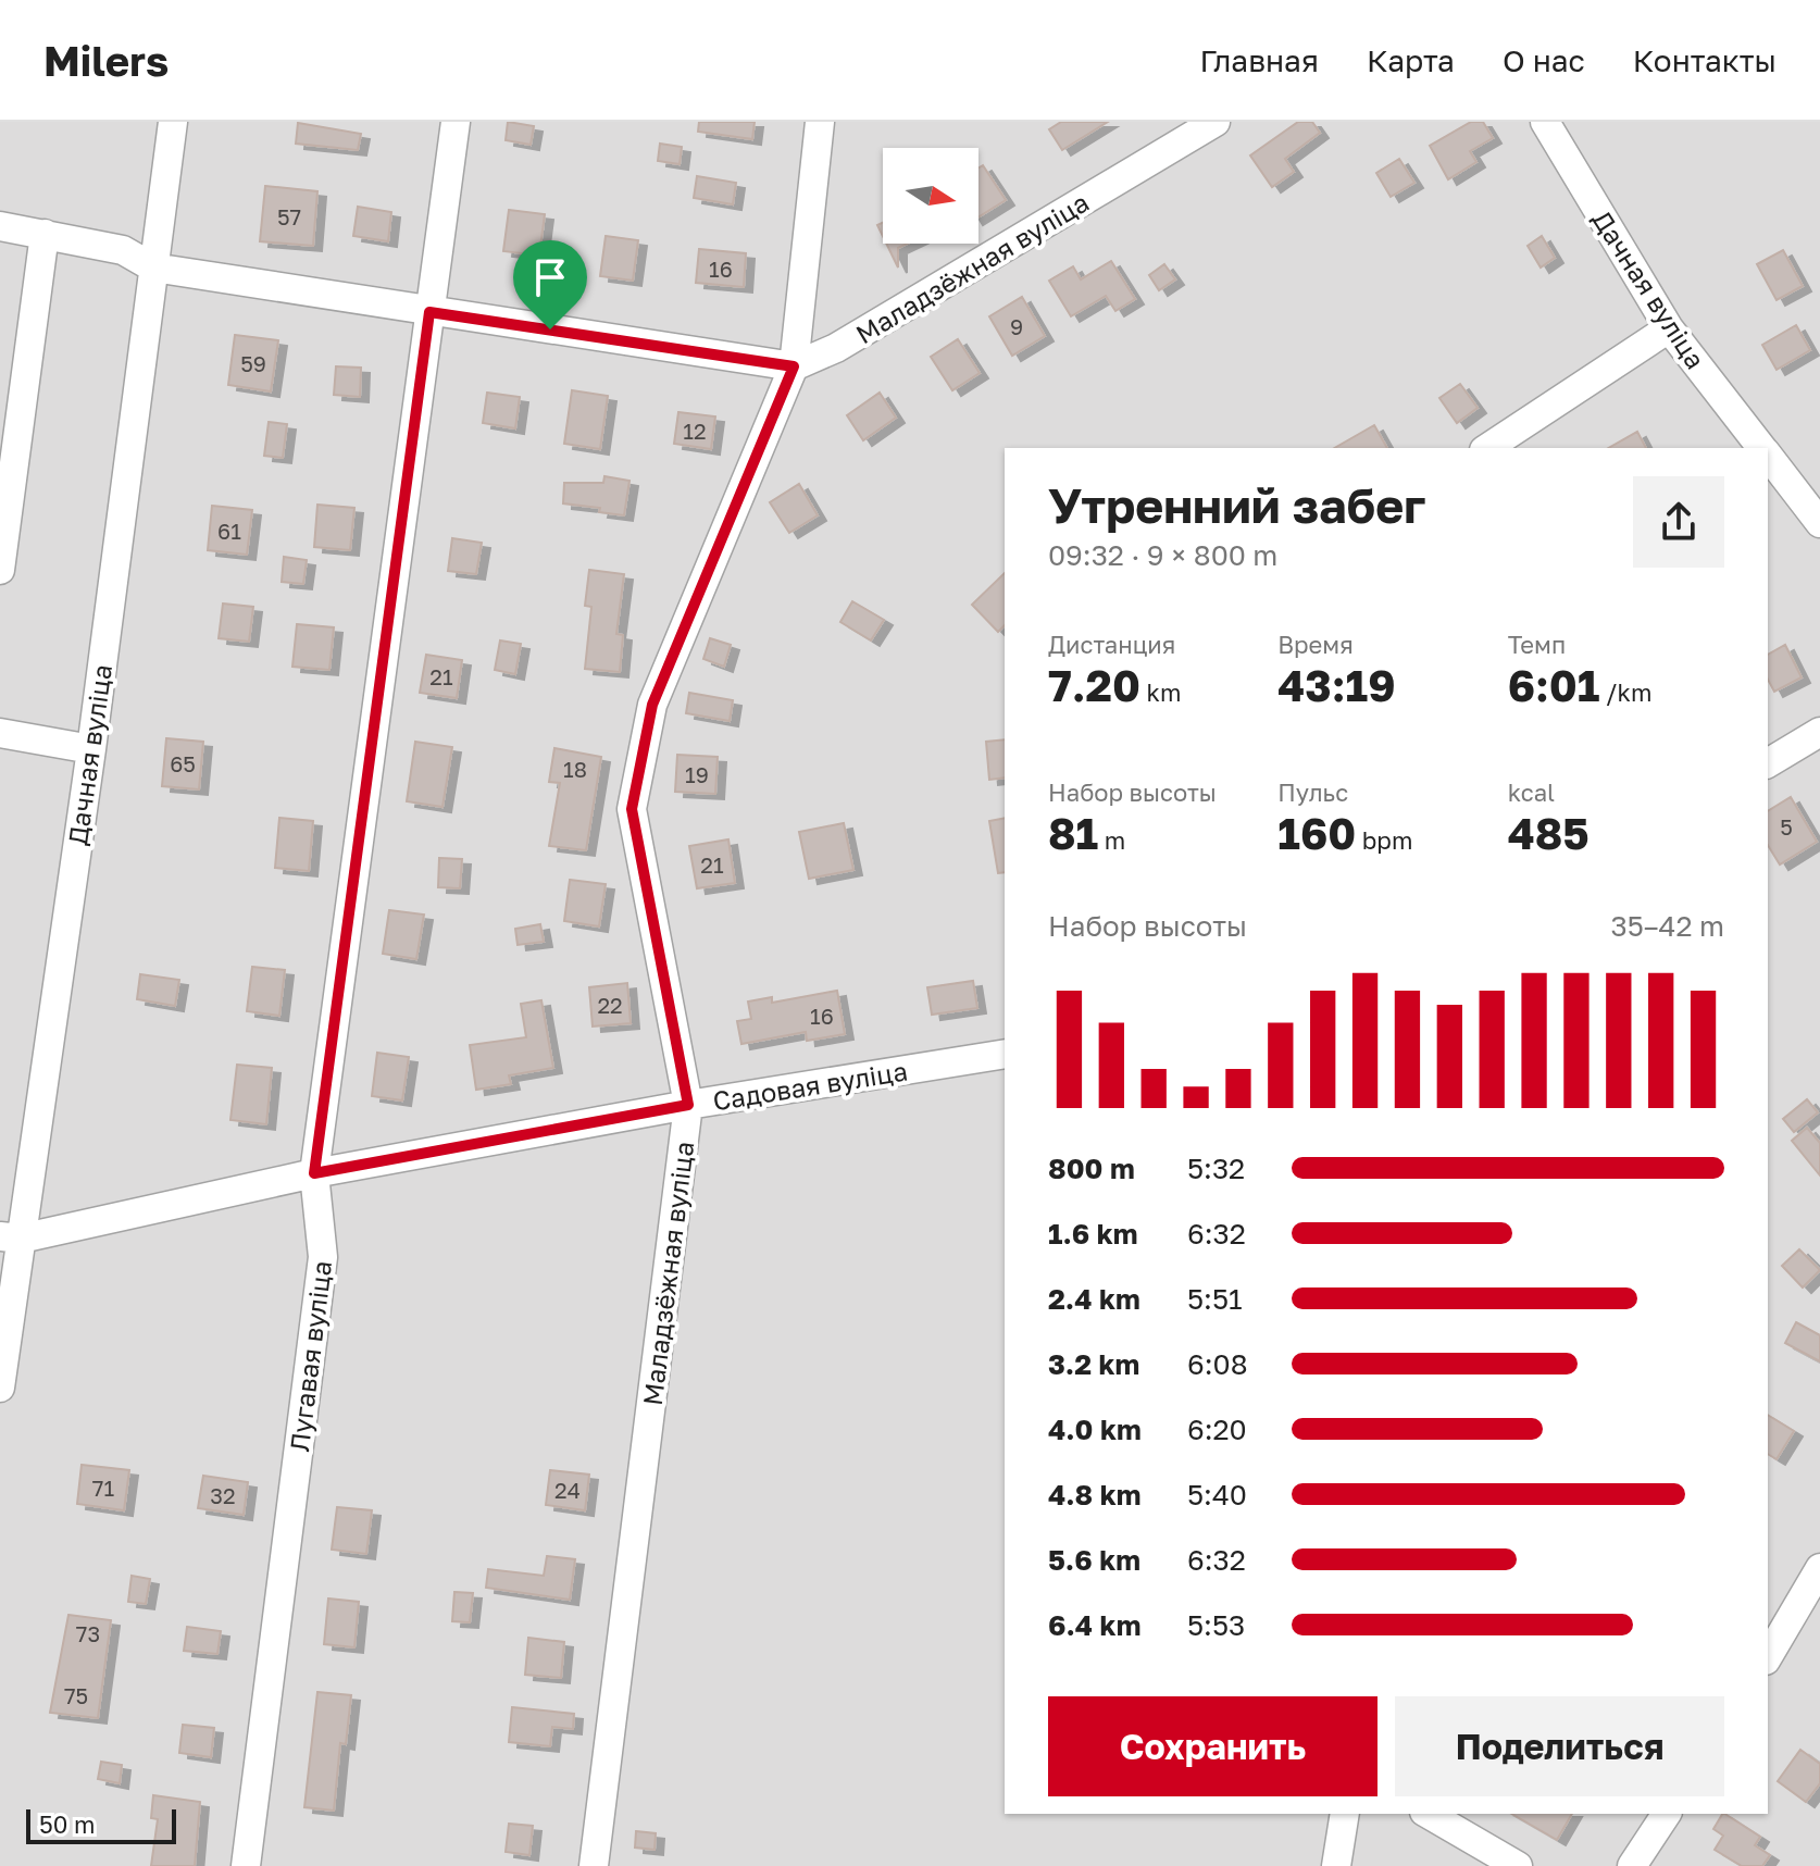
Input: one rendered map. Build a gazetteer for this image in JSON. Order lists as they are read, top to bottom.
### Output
{
  "streets": {
    "street": [
      "Маладзёжная вуліца",
      "Дачная вуліца",
      "Садовая вуліца",
      "Лугавая вуліца"
    ]
  },
  "crossings": [
    ["Маладзёжная вуліца", "Садовая вуліца"],
    ["Дачная вуліца", "Садовая вуліца"],
    ["Садовая вуліца", "Лугавая вуліца"]
  ],
  "house_numbers": [
    "57",
    "16",
    "9",
    "59",
    "12",
    "61",
    "21",
    "65",
    "18",
    "19",
    "5",
    "21",
    "22",
    "16",
    "71",
    "24",
    "32",
    "73",
    "75"
  ],
  "scale_bar": "50 m",
  "north": "right",
  "page": {
    "header": "Milers",
    "nav": [
      "Главная",
      "Карта",
      "О нас",
      "Контакты"
    ],
    "heading": ["Утренний забег", "09:32 · 9 × 800 m"],
    "stats": [
      ["Дистанция", "7.20 km"],
      ["Время", "43:19"],
      ["Темп", "6:01 /km"],
      ["Набор высоты", "81 m"],
      ["Пульс", "160 bpm"],
      ["kcal", "485"]
    ],
    "chart": ["Набор высоты", "35–42 m"],
    "list": [
      {
        "name": "800 m",
        "note": "5:32"
      },
      {
        "name": "1.6 km",
        "note": "6:32"
      },
      {
        "name": "2.4 km",
        "note": "5:51"
      },
      {
        "name": "3.2 km",
        "note": "6:08"
      },
      {
        "name": "4.0 km",
        "note": "6:20"
      },
      {
        "name": "4.8 km",
        "note": "5:40"
      },
      {
        "name": "5.6 km",
        "note": "6:32"
      },
      {
        "name": "6.4 km",
        "note": "5:53"
      }
    ],
    "buttons": ["Сохранить", "Поделиться"],
    "scale": "50 m"
  }
}
